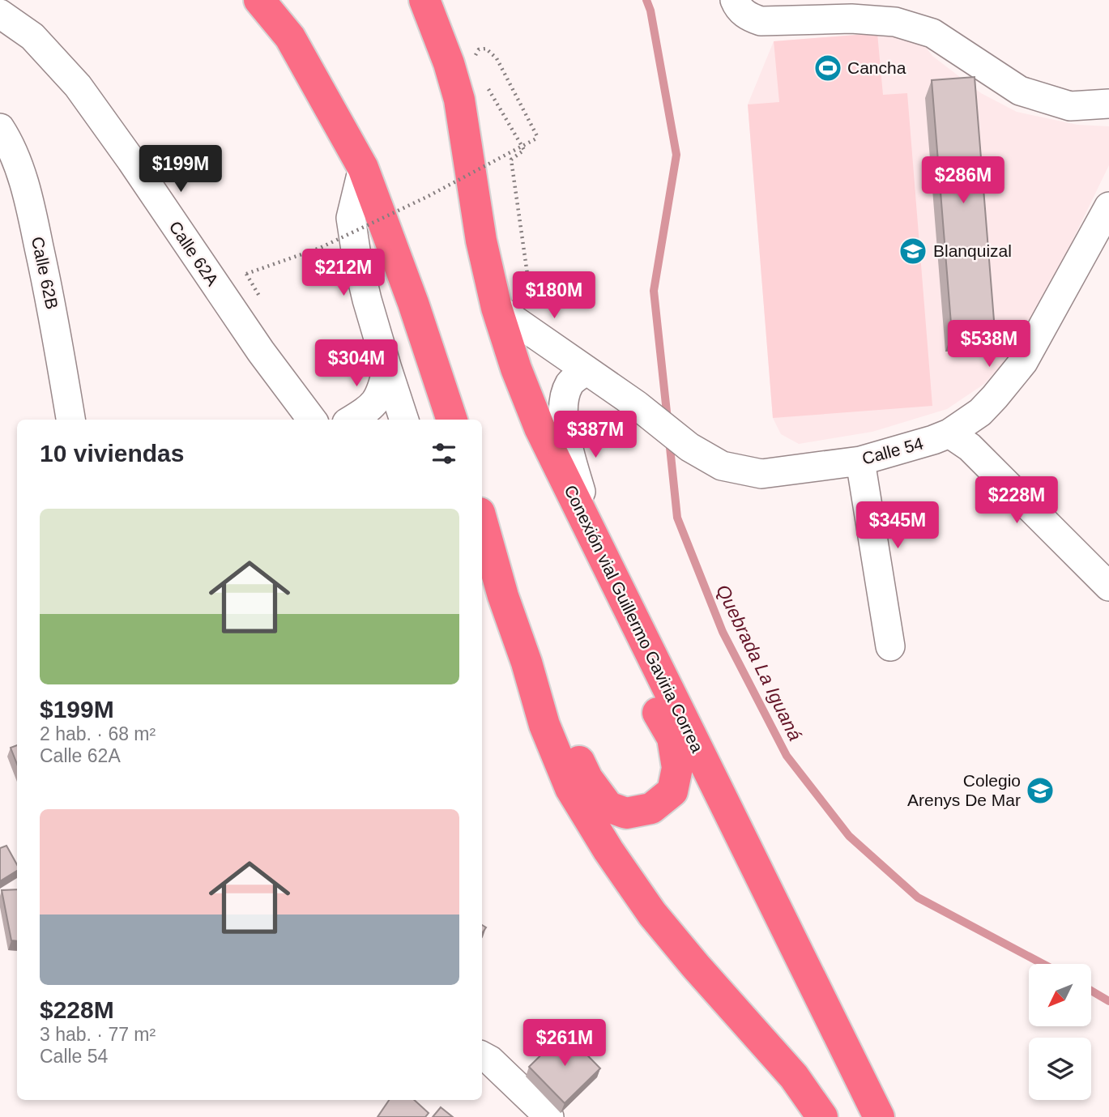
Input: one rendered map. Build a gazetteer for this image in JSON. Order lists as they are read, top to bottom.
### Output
{
  "streets": {
    "highway": ["Conexión vial Guillermo Gaviria Correa"],
    "street": ["Calle 62A", "Calle 62B", "Calle 54"]
  },
  "crossings": [
    ["Calle 54", "Conexión vial Guillermo Gaviria Correa"]
  ],
  "water": ["Quebrada La Iguaná"],
  "places": {
    "sports": ["Cancha"],
    "school or university": ["Blanquizal", "Colegio Arenys De Mar"]
  },
  "north": "bottom left",
  "page": {
    "price": [
      "$199M",
      "$286M",
      "$212M",
      "$180M",
      "$538M",
      "$304M",
      "$387M",
      "$228M",
      "$345M",
      "$261M"
    ],
    "heading": "10 viviendas",
    "list": [
      {
        "name": "$199M",
        "note": "2 hab. · 68 m² · Calle 62A"
      },
      {
        "name": "$228M",
        "note": "3 hab. · 77 m² · Calle 54"
      }
    ]
  }
}
